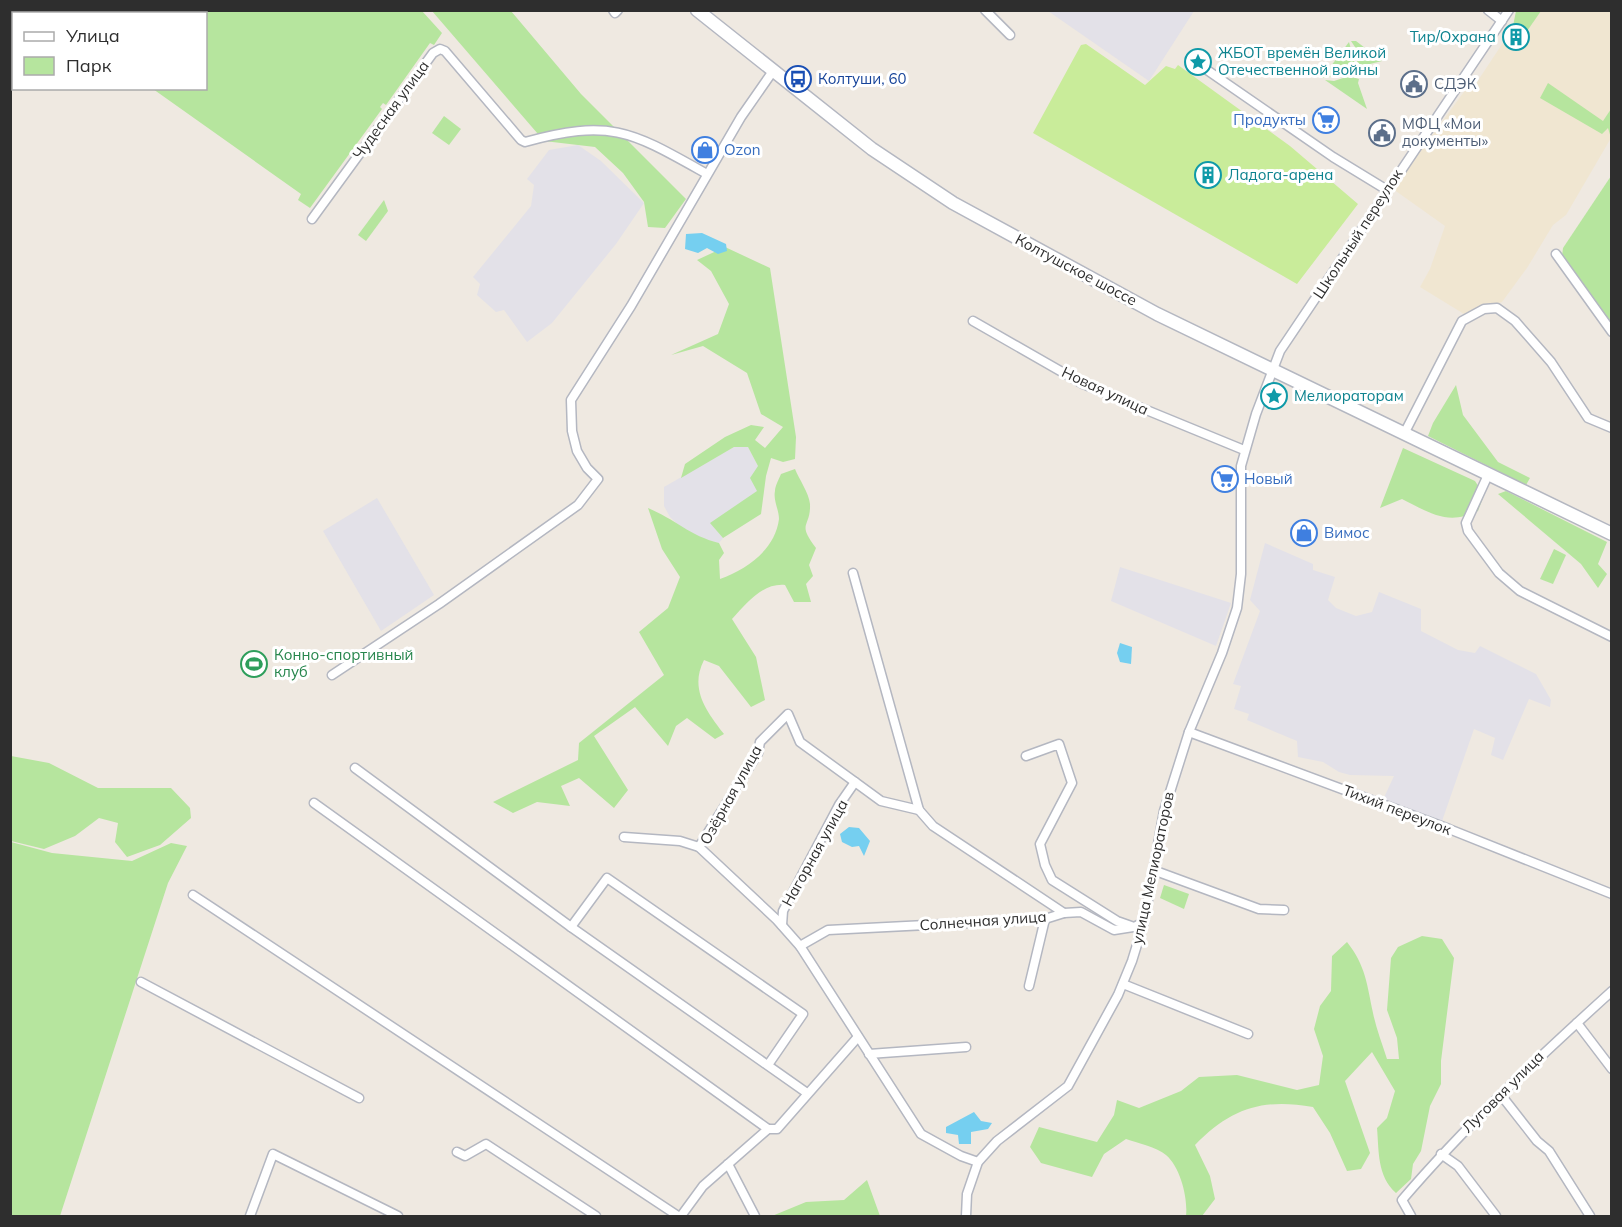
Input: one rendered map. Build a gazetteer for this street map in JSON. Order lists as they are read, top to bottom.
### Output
{
  "streets": {
    "main road": ["Колтушское шоссе"],
    "street": [
      "Чудесная улица",
      "Школьный переулок",
      "Новая улица",
      "Озёрная улица",
      "Тихий переулок",
      "Нагорная улица",
      "улица Мелиораторов",
      "Солнечная улица",
      "Луговая улица"
    ]
  },
  "crossings": [
    ["Школьный переулок", "Колтушское шоссе"],
    ["Школьный переулок", "улица Мелиораторов"],
    ["Колтушское шоссе", "улица Мелиораторов"],
    ["Новая улица", "улица Мелиораторов"],
    ["Озёрная улица", "Нагорная улица"],
    ["Озёрная улица", "улица Мелиораторов"],
    ["Озёрная улица", "Солнечная улица"],
    ["Тихий переулок", "улица Мелиораторов"],
    ["Нагорная улица", "Солнечная улица"]
  ],
  "places": {
    "building": ["Тир/Охрана", "Ладога-арена"],
    "place": ["ЖБОТ времён Великой Отечественной войны", "Мелиораторам"],
    "bus stop": ["Колтуши, 60"],
    "public building": ["СДЭК", "МФЦ «Мои документы»"],
    "supermarket": ["Продукты", "Новый"],
    "shop": ["Ozon", "Вимос"],
    "sports": ["Конно-спортивный клуб"]
  },
  "legend": ["Улица", "Парк"]
}
